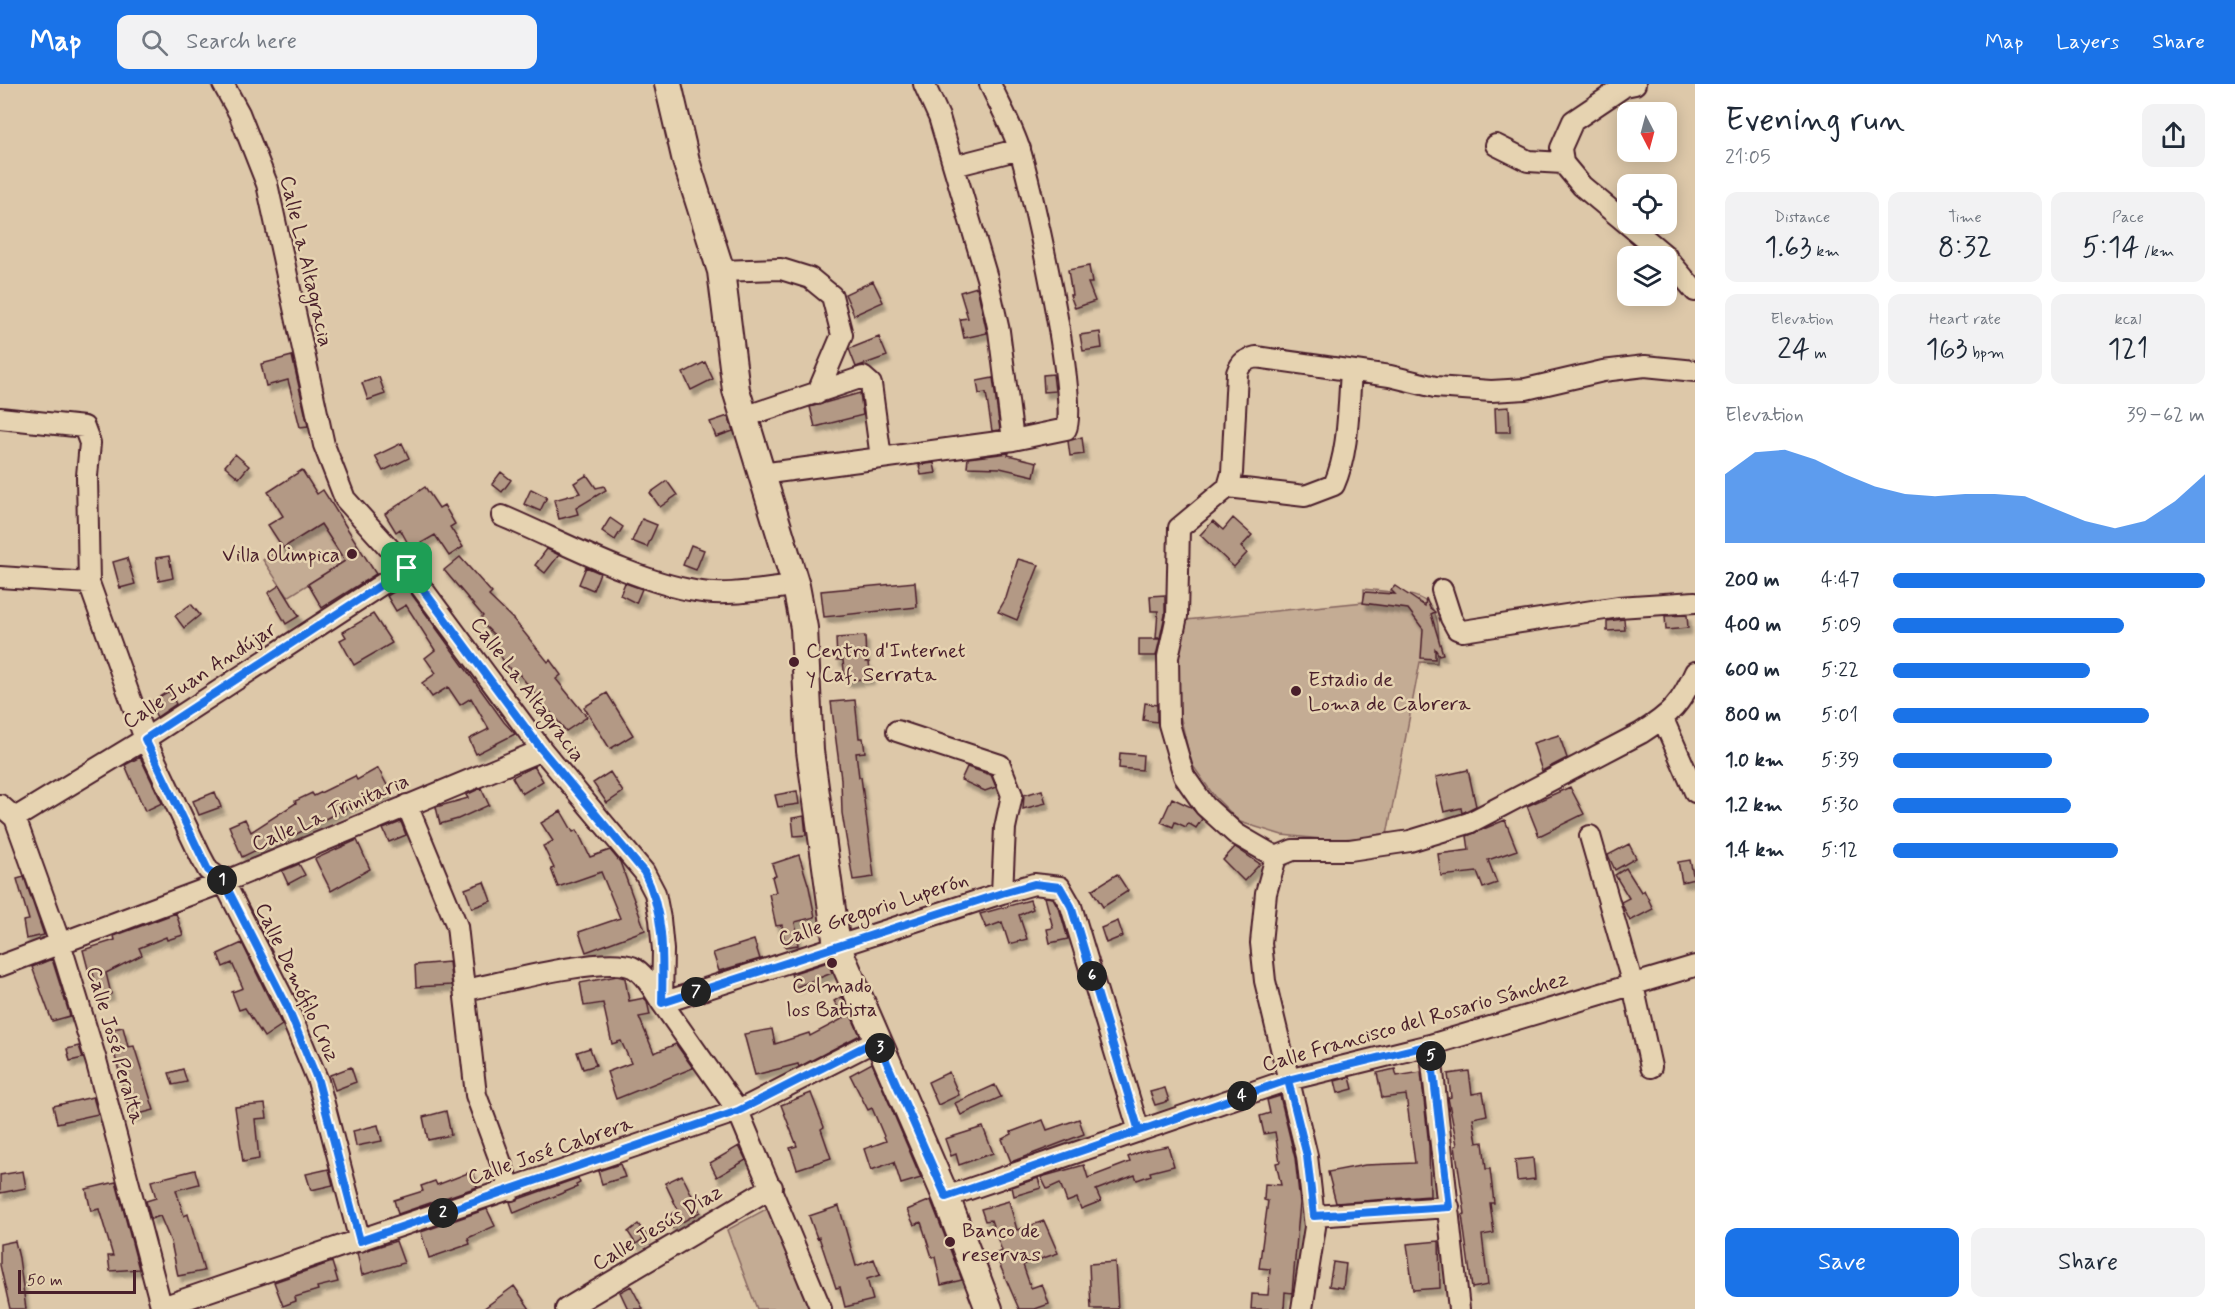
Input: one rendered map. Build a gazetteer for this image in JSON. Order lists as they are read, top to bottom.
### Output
{
  "streets": {
    "street": [
      "Calle La Altagracia",
      "Calle Juan Andújar",
      "Calle La Trinitaria",
      "Calle Gregorio Luperón",
      "Calle Demófilo Cruz",
      "Calle Francisco del Rosario Sánchez",
      "Calle José Peralta",
      "Calle José Cabrera",
      "Calle Jesús Díaz"
    ]
  },
  "crossings": [
    ["Calle La Altagracia", "Calle Juan Andújar"],
    ["Calle La Altagracia", "Calle La Trinitaria"],
    ["Calle La Altagracia", "Calle Gregorio Luperón"],
    ["Calle Juan Andújar", "Calle Demófilo Cruz"],
    ["Calle Juan Andújar", "Calle José Peralta"],
    ["Calle La Trinitaria", "Calle Demófilo Cruz"],
    ["Calle La Trinitaria", "Calle José Peralta"],
    ["Calle Gregorio Luperón", "Calle Francisco del Rosario Sánchez"],
    ["Calle Demófilo Cruz", "Calle José Cabrera"],
    ["Calle José Peralta", "Calle José Cabrera"]
  ],
  "places": [
    "Villa Olimpica",
    "Centro d'Internet y Caf. Serrata",
    "Estadio de Loma de Cabrera",
    "Colmado los Batista",
    "Banco de reservas"
  ],
  "scale_bar": "50 m",
  "north": "bottom",
  "page": {
    "header": "Map",
    "search": "Search here",
    "nav": ["Map", "Layers", "Share"],
    "heading": ["Evening run", "21:05"],
    "stats": [
      ["Distance", "1.63 km"],
      ["Time", "8:32"],
      ["Pace", "5:14 /km"],
      ["Elevation", "24 m"],
      ["Heart rate", "163 bpm"],
      ["kcal", "121"]
    ],
    "chart": ["Elevation", "39–62 m"],
    "list": [
      {
        "name": "200 m",
        "note": "4:47"
      },
      {
        "name": "400 m",
        "note": "5:09"
      },
      {
        "name": "600 m",
        "note": "5:22"
      },
      {
        "name": "800 m",
        "note": "5:01"
      },
      {
        "name": "1.0 km",
        "note": "5:39"
      },
      {
        "name": "1.2 km",
        "note": "5:30"
      },
      {
        "name": "1.4 km",
        "note": "5:12"
      }
    ],
    "pins": [
      "1",
      "6",
      "7",
      "3",
      "5",
      "4",
      "2"
    ],
    "buttons": ["Save", "Share"],
    "scale": "50 m"
  }
}
